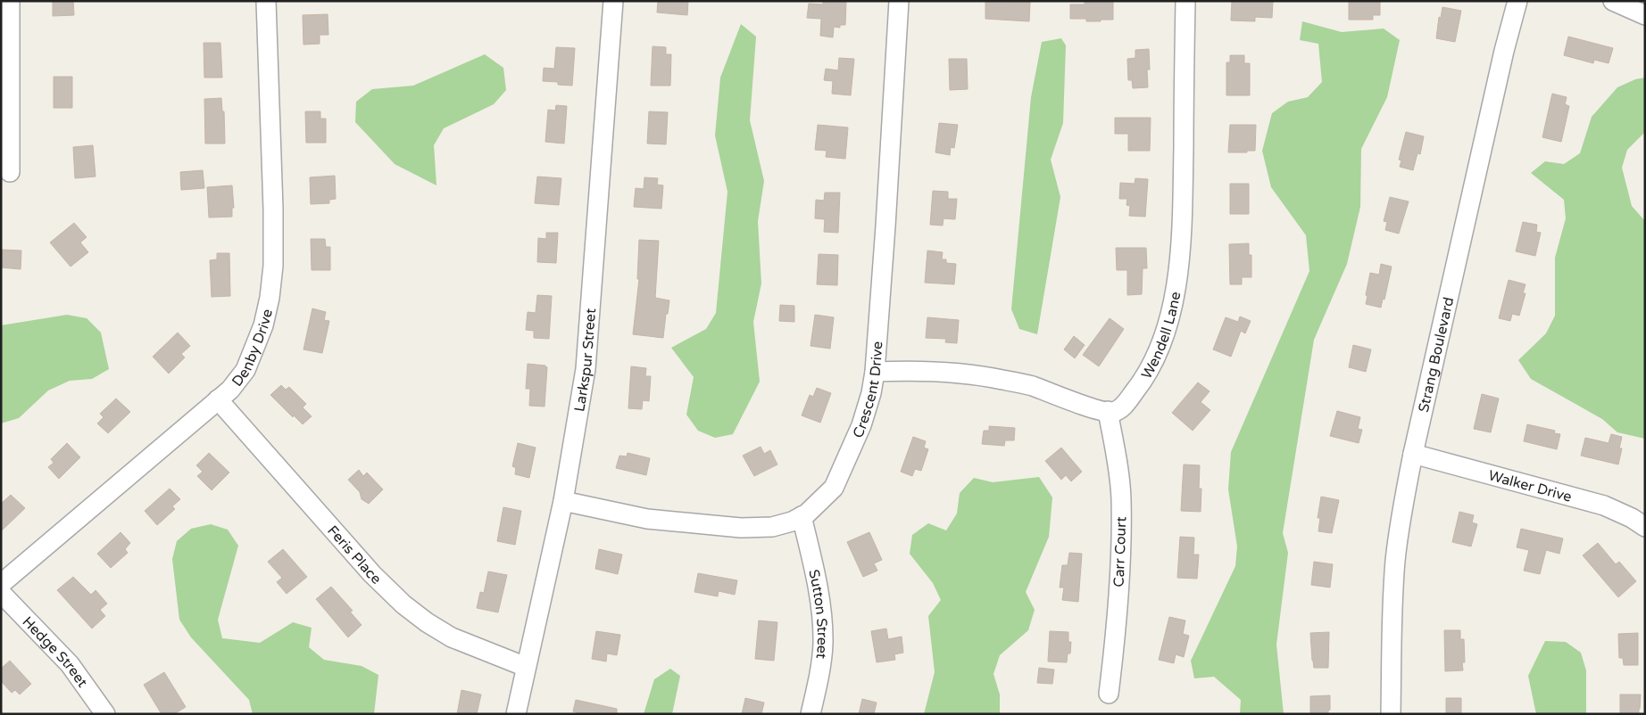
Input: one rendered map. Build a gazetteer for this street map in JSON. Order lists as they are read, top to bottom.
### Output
{
  "streets": {
    "street": [
      "Wendell Lane",
      "Denby Drive",
      "Strang Boulevard",
      "Larkspur Street",
      "Crescent Drive",
      "Walker Drive",
      "Carr Court",
      "Feris Place",
      "Sutton Street",
      "Hedge Street"
    ]
  },
  "crossings": [
    ["Wendell Lane", "Carr Court"],
    ["Denby Drive", "Feris Place"],
    ["Strang Boulevard", "Walker Drive"],
    ["Larkspur Street", "Crescent Drive"],
    ["Larkspur Street", "Feris Place"],
    ["Crescent Drive", "Sutton Street"]
  ]
}
